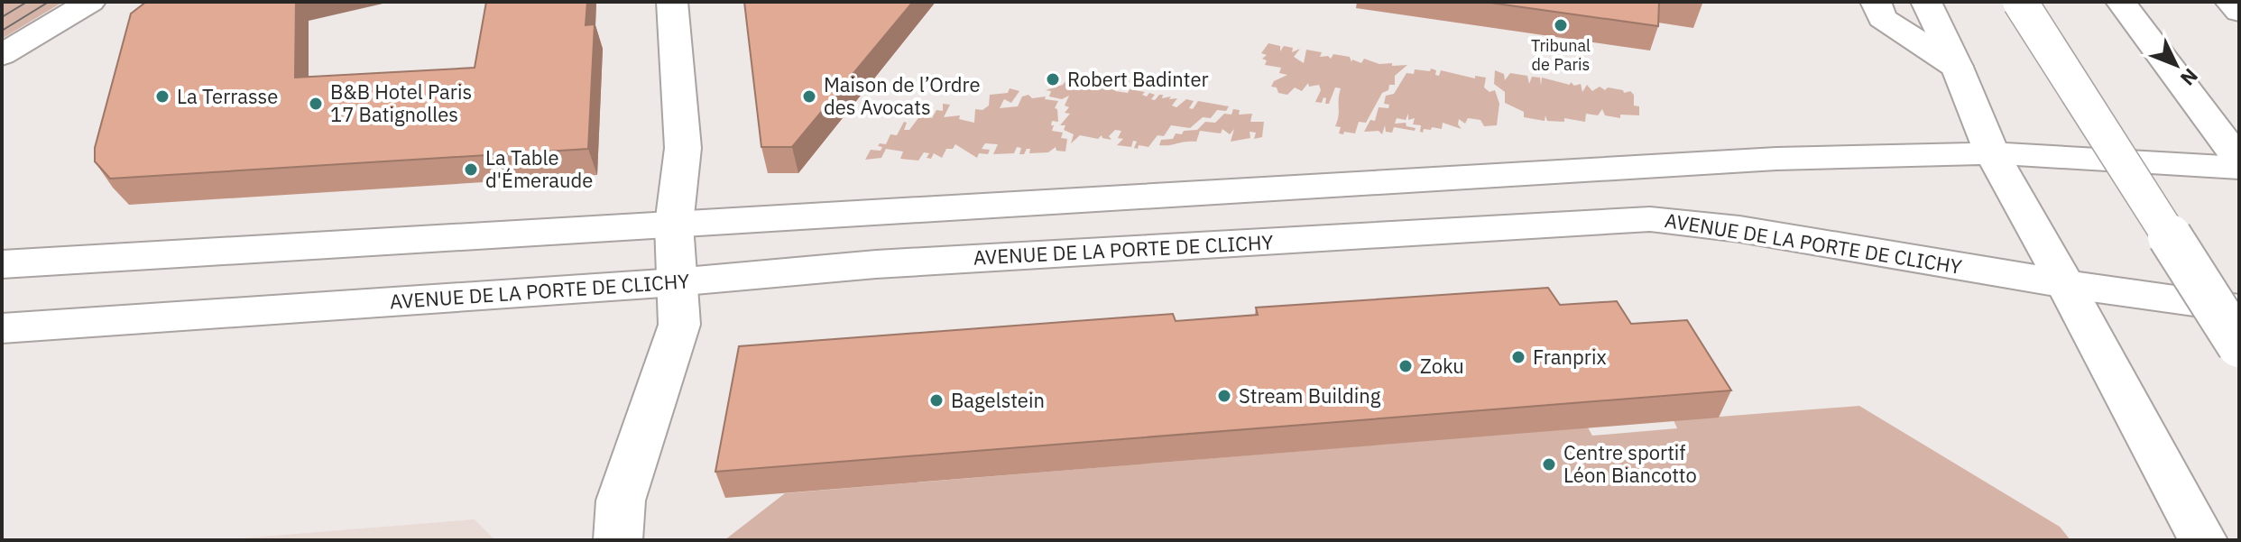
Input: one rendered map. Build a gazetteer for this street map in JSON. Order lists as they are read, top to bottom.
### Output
{
  "streets": {
    "main road": ["AVENUE DE LA PORTE DE CLICHY"]
  },
  "places": [
    "Tribunal de Paris",
    "Robert Badinter",
    "La Terrasse",
    "Maison de l’Ordre des Avocats",
    "B&B Hotel Paris 17 Batignolles",
    "La Table d'Émeraude",
    "Franprix",
    "Zoku",
    "Stream Building",
    "Bagelstein",
    "Centre sportif Léon Biancotto"
  ],
  "north": "bottom right"
}
